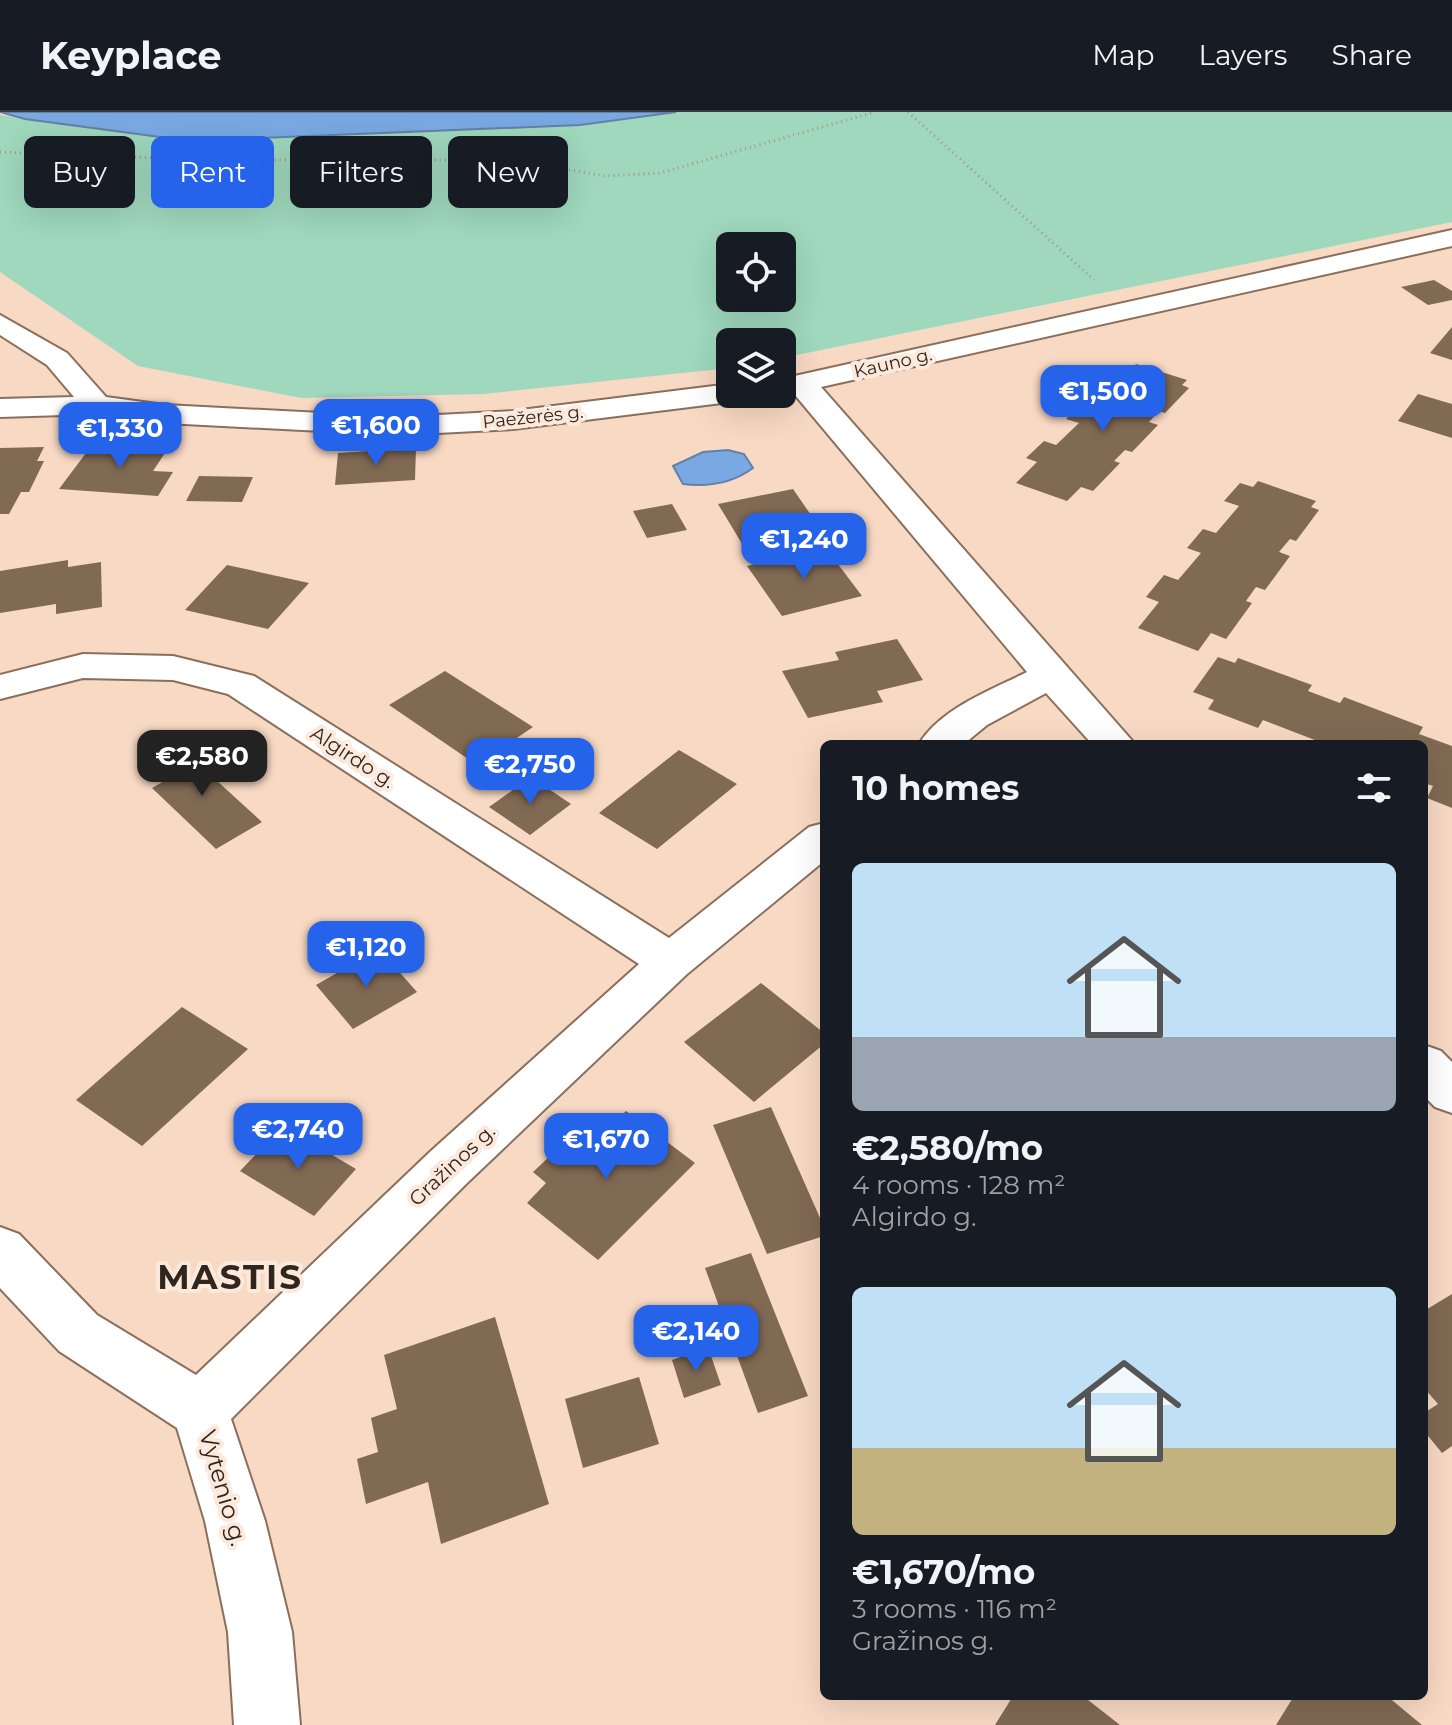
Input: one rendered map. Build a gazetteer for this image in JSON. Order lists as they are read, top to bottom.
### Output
{
  "streets": {
    "street": [
      "Kauno g.",
      "Paežerės g.",
      "Algirdo g.",
      "Gražinos g.",
      "Vytenio g."
    ]
  },
  "crossings": [
    ["Algirdo g.", "Gražinos g."],
    ["Gražinos g.", "Vytenio g."]
  ],
  "districts": ["MASTIS"],
  "page": {
    "header": "Keyplace",
    "nav": ["Map", "Layers", "Share"],
    "chip": [
      "Buy",
      "Rent",
      "Filters",
      "New"
    ],
    "price": [
      "€1,500",
      "€1,600",
      "€1,330",
      "€1,240",
      "€2,580",
      "€2,750",
      "€1,120",
      "€2,740",
      "€1,670",
      "€2,140"
    ],
    "heading": "10 homes",
    "list": [
      {
        "name": "€2,580/mo",
        "note": "4 rooms · 128 m² · Algirdo g."
      },
      {
        "name": "€1,670/mo",
        "note": "3 rooms · 116 m² · Gražinos g."
      }
    ]
  }
}
